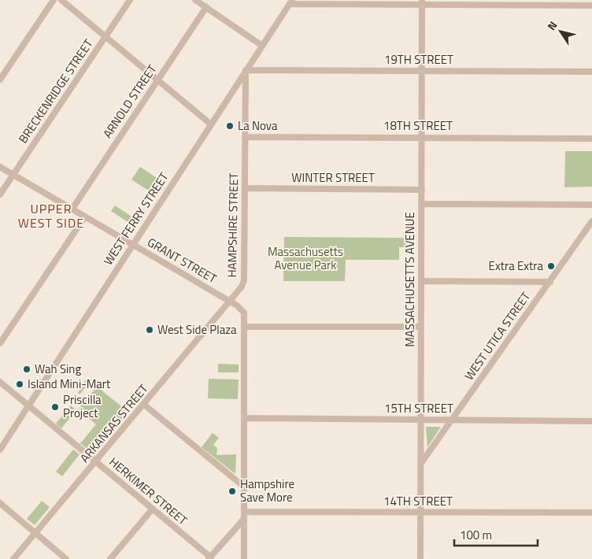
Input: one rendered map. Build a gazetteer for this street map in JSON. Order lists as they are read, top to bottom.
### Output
{
  "streets": {
    "street": [
      "19TH STREET",
      "BRECKENRIDGE STREET",
      "ARNOLD STREET",
      "18TH STREET",
      "WINTER STREET",
      "WEST FERRY STREET",
      "HAMPSHIRE STREET",
      "GRANT STREET",
      "MASSACHUSETTS AVENUE",
      "WEST UTICA STREET",
      "15TH STREET",
      "ARKANSAS STREET",
      "HERKIMER STREET",
      "14TH STREET"
    ]
  },
  "crossings": [
    ["19TH STREET", "WEST FERRY STREET"],
    ["19TH STREET", "HAMPSHIRE STREET"],
    ["19TH STREET", "MASSACHUSETTS AVENUE"],
    ["BRECKENRIDGE STREET", "GRANT STREET"],
    ["ARNOLD STREET", "GRANT STREET"],
    ["18TH STREET", "HAMPSHIRE STREET"],
    ["18TH STREET", "MASSACHUSETTS AVENUE"],
    ["WINTER STREET", "HAMPSHIRE STREET"],
    ["WINTER STREET", "MASSACHUSETTS AVENUE"],
    ["WEST FERRY STREET", "HAMPSHIRE STREET"],
    ["WEST FERRY STREET", "GRANT STREET"],
    ["WEST FERRY STREET", "HERKIMER STREET"],
    ["HAMPSHIRE STREET", "GRANT STREET"],
    ["HAMPSHIRE STREET", "ARKANSAS STREET"],
    ["GRANT STREET", "ARKANSAS STREET"],
    ["MASSACHUSETTS AVENUE", "WEST UTICA STREET"],
    ["MASSACHUSETTS AVENUE", "15TH STREET"],
    ["MASSACHUSETTS AVENUE", "14TH STREET"],
    ["WEST UTICA STREET", "15TH STREET"],
    ["ARKANSAS STREET", "HERKIMER STREET"]
  ],
  "districts": ["UPPER WEST SIDE"],
  "parks": ["Massachusetts Avenue Park"],
  "places": [
    "La Nova",
    "Extra Extra",
    "West Side Plaza",
    "Wah Sing",
    "Island Mini-Mart",
    "Priscilla Project",
    "Hampshire Save More"
  ],
  "scale_bar": "100 m",
  "north": "top left"
}
